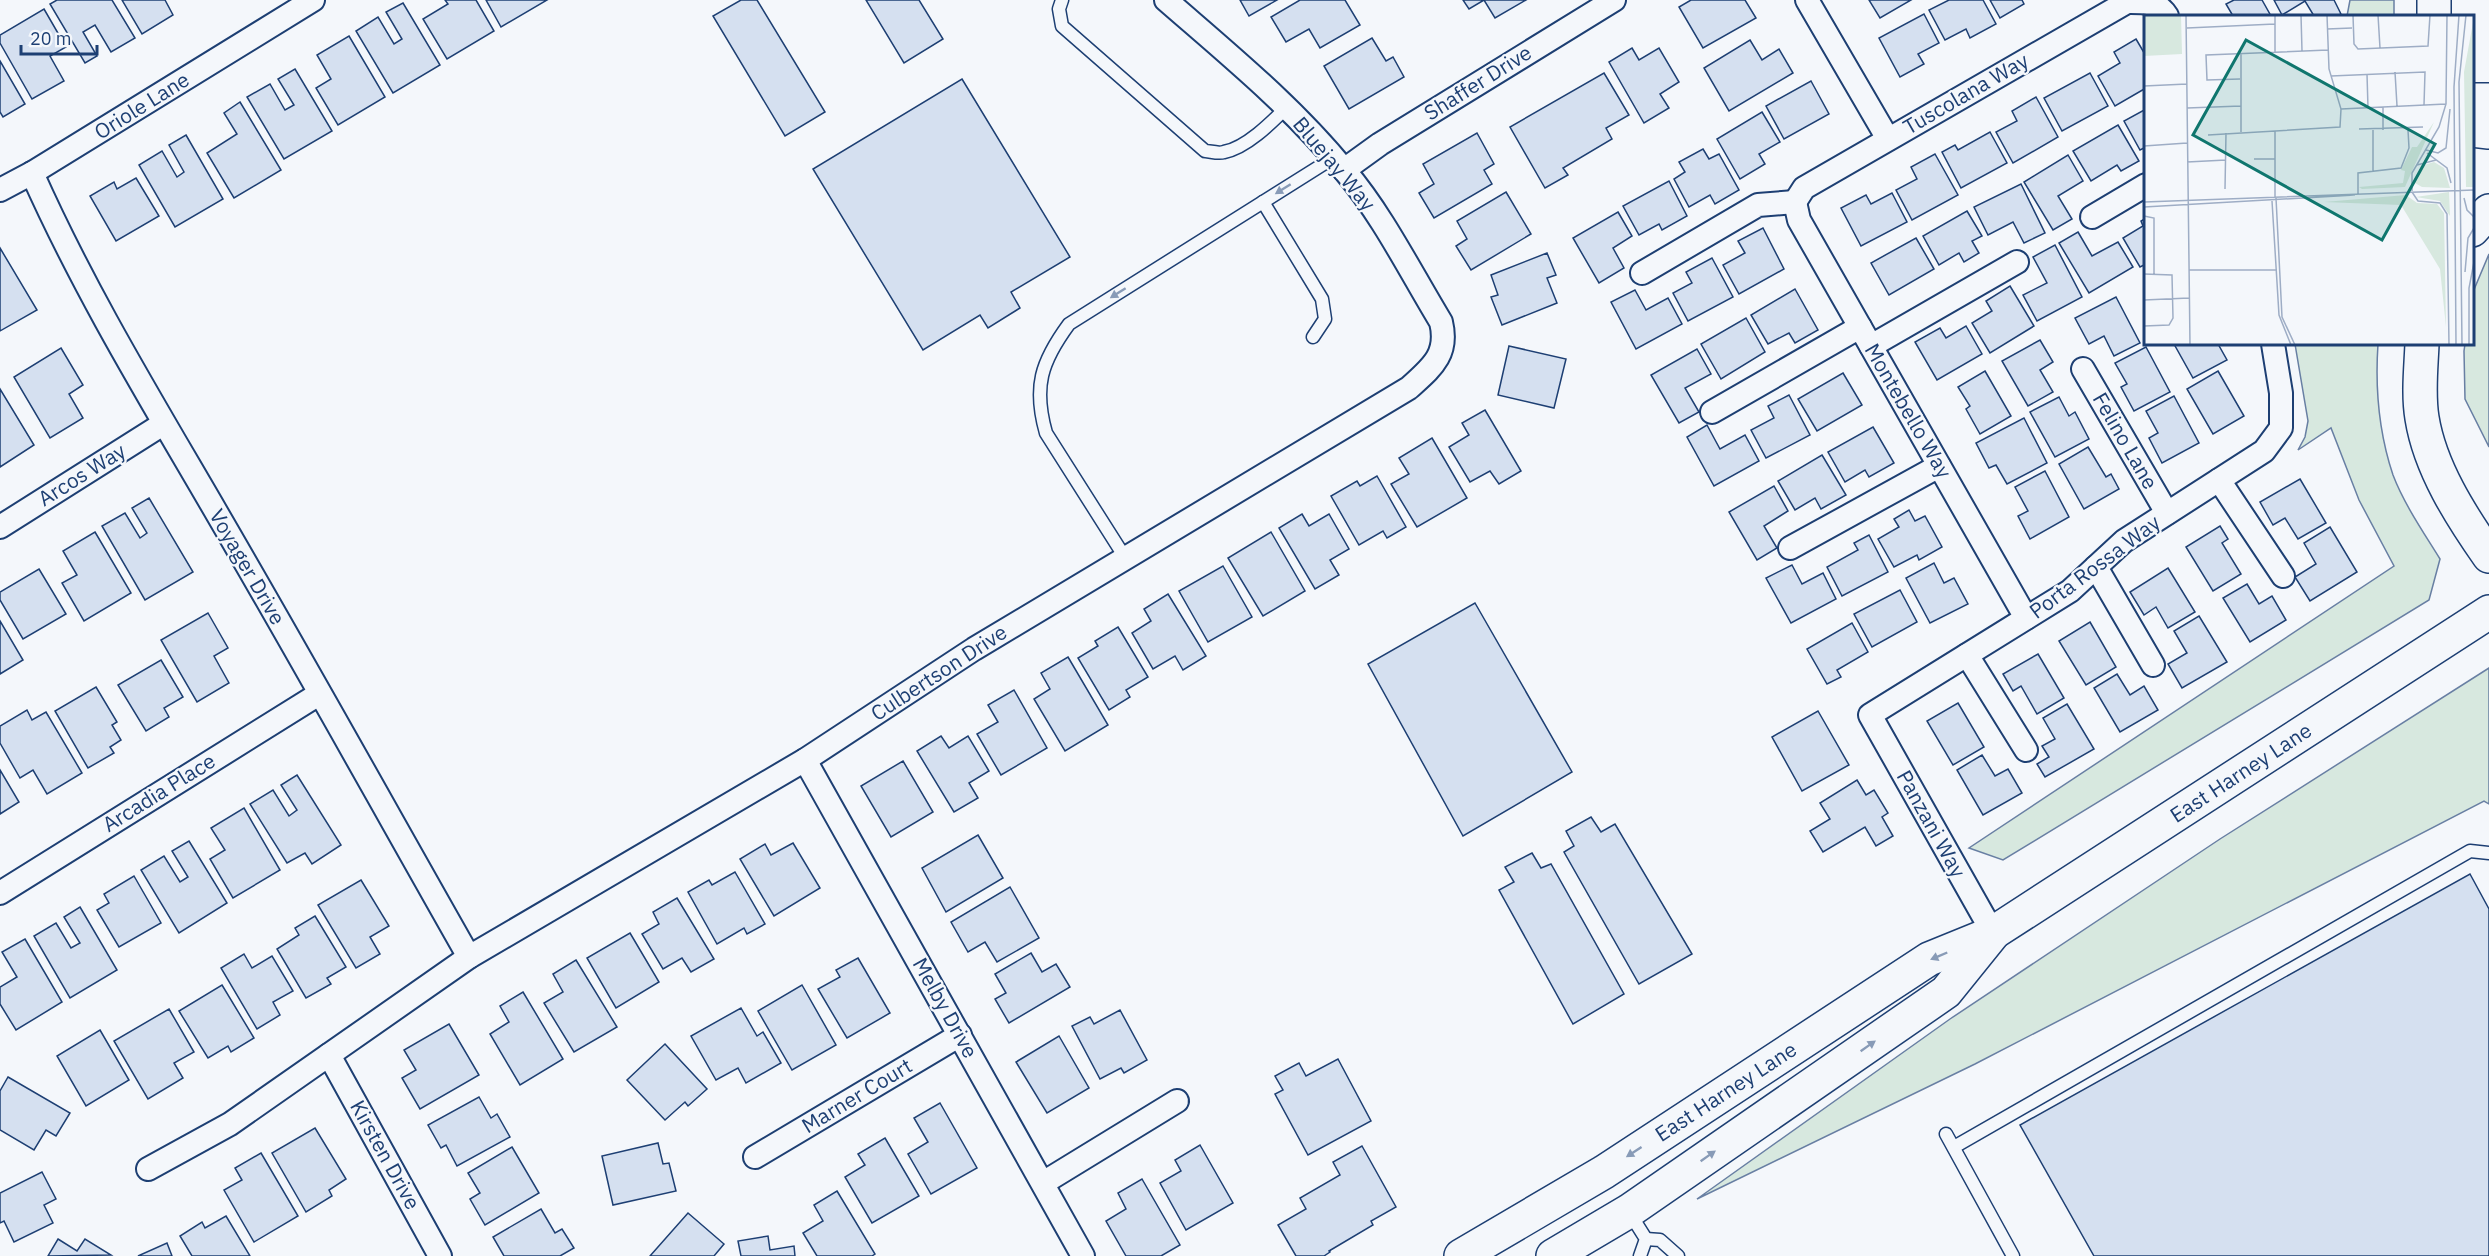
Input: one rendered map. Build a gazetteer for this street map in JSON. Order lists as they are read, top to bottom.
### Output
{
  "streets": {
    "main road": ["East Harney Lane"],
    "street": [
      "Shaffer Drive",
      "Tuscolana Way",
      "Oriole Lane",
      "Bluejay Way",
      "Montebello Way",
      "Felino Lane",
      "Arcos Way",
      "Voyager Drive",
      "Porta Rossa Way",
      "Culbertson Drive",
      "Arcadia Place",
      "Panzani Way",
      "Melby Drive",
      "Marner Court",
      "Kirsten Drive"
    ]
  },
  "crossings": [
    ["Shaffer Drive", "Bluejay Way"],
    ["Tuscolana Way", "Montebello Way"],
    ["Oriole Lane", "Voyager Drive"],
    ["Bluejay Way", "Culbertson Drive"],
    ["Montebello Way", "Porta Rossa Way"],
    ["Felino Lane", "Porta Rossa Way"],
    ["Arcos Way", "Voyager Drive"],
    ["Voyager Drive", "Culbertson Drive"],
    ["Voyager Drive", "Arcadia Place"],
    ["Porta Rossa Way", "Panzani Way"],
    ["Culbertson Drive", "Melby Drive"],
    ["Culbertson Drive", "Kirsten Drive"],
    ["East Harney Lane", "Panzani Way"],
    ["Melby Drive", "Marner Court"]
  ],
  "scale_bar": "20 m"
}
